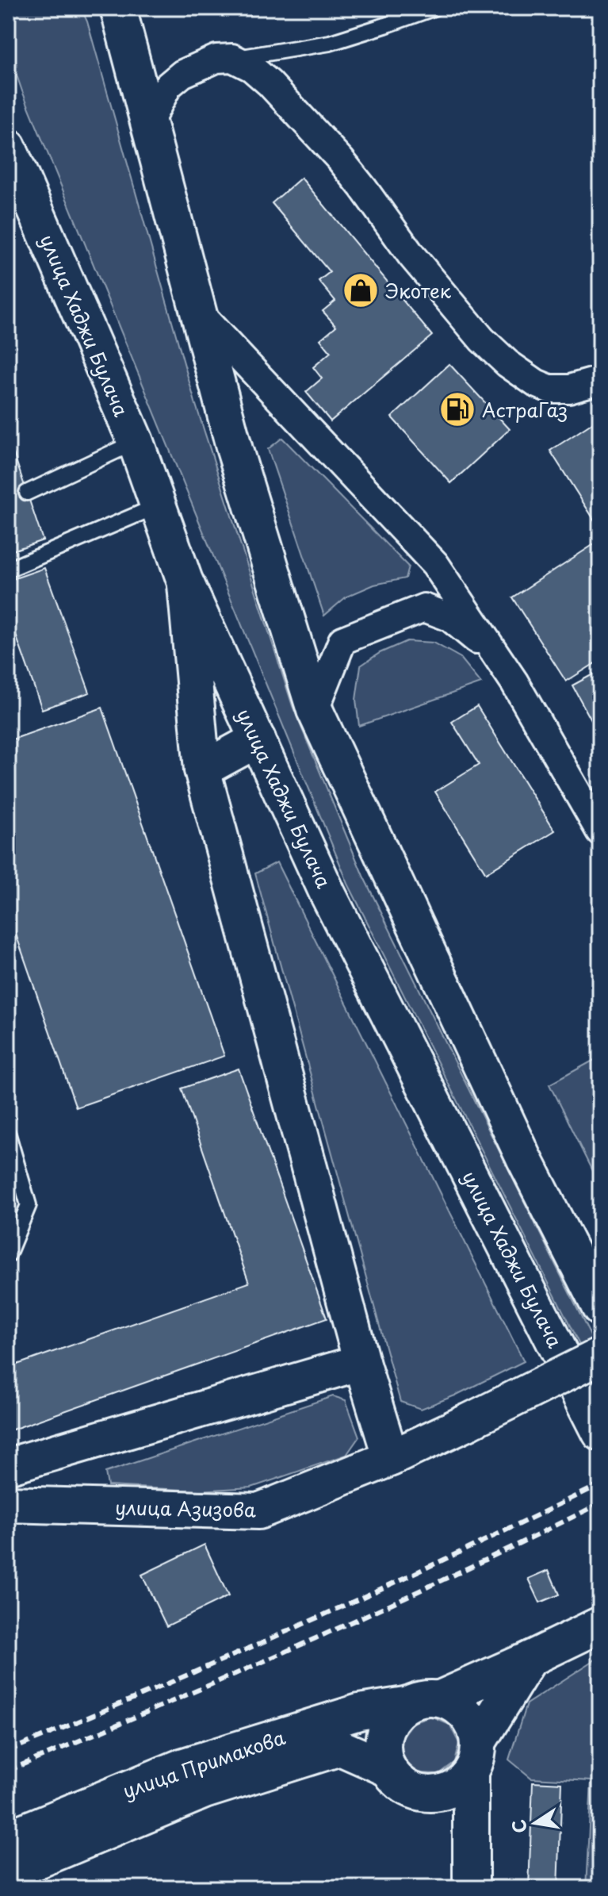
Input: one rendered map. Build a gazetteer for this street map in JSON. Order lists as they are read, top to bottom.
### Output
{
  "streets": {
    "main road": ["улица Хаджи Булача", "улица Азизова", "улица Примакова"]
  },
  "places": {
    "shop": ["Экотек"],
    "fuel station": ["АстраГаз"]
  },
  "north": "left"
}
